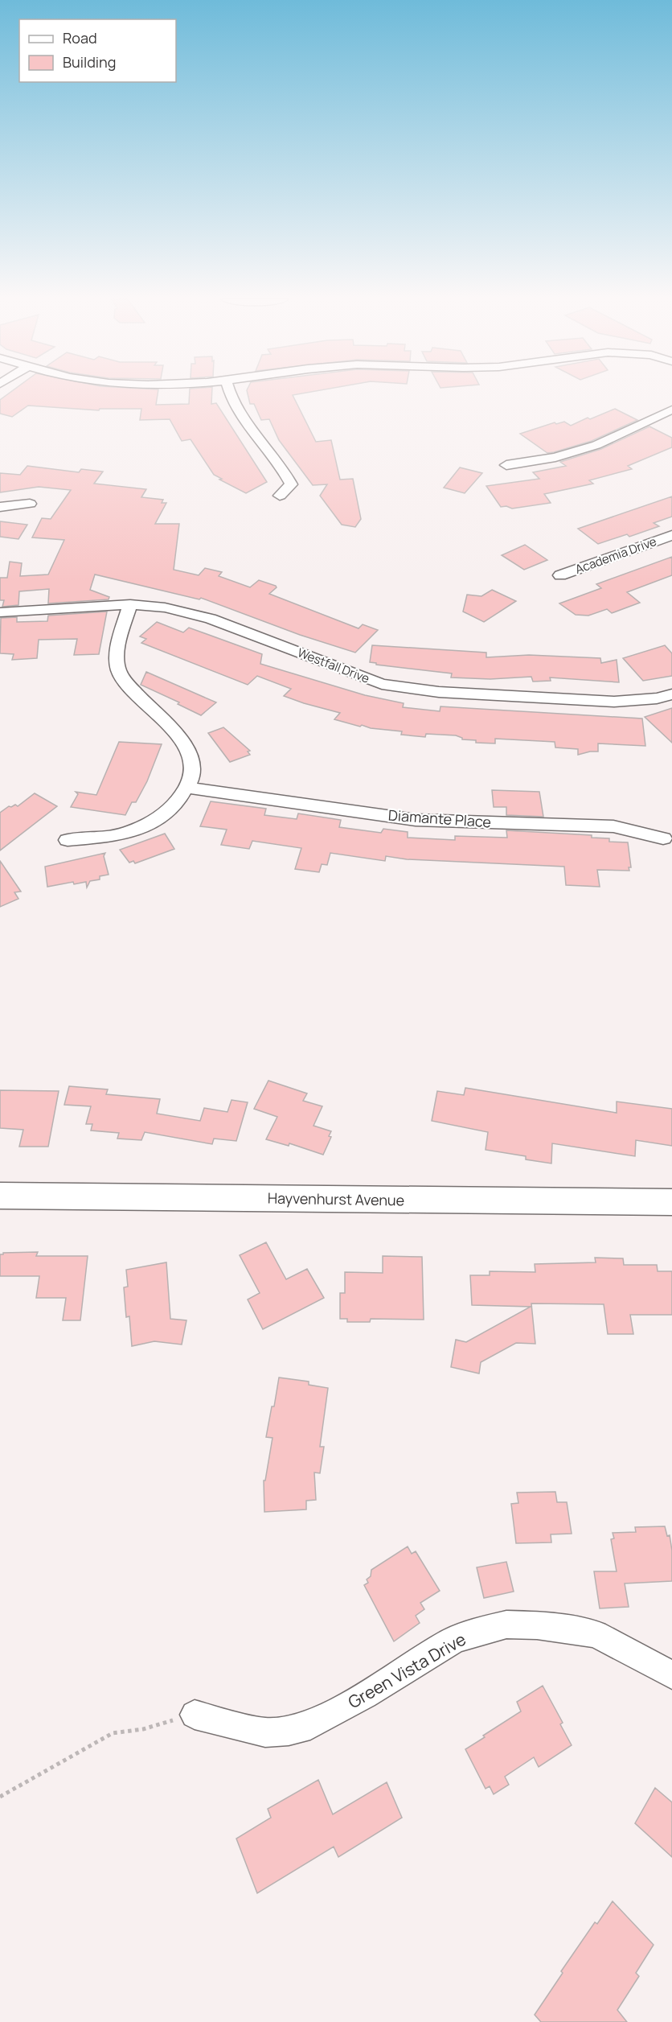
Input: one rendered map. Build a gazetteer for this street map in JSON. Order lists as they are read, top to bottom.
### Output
{
  "streets": {
    "main road": ["Hayvenhurst Avenue"],
    "street": [
      "Academia Drive",
      "Westfall Drive",
      "Diamante Place",
      "Green Vista Drive"
    ]
  },
  "legend": ["Road", "Building"]
}
